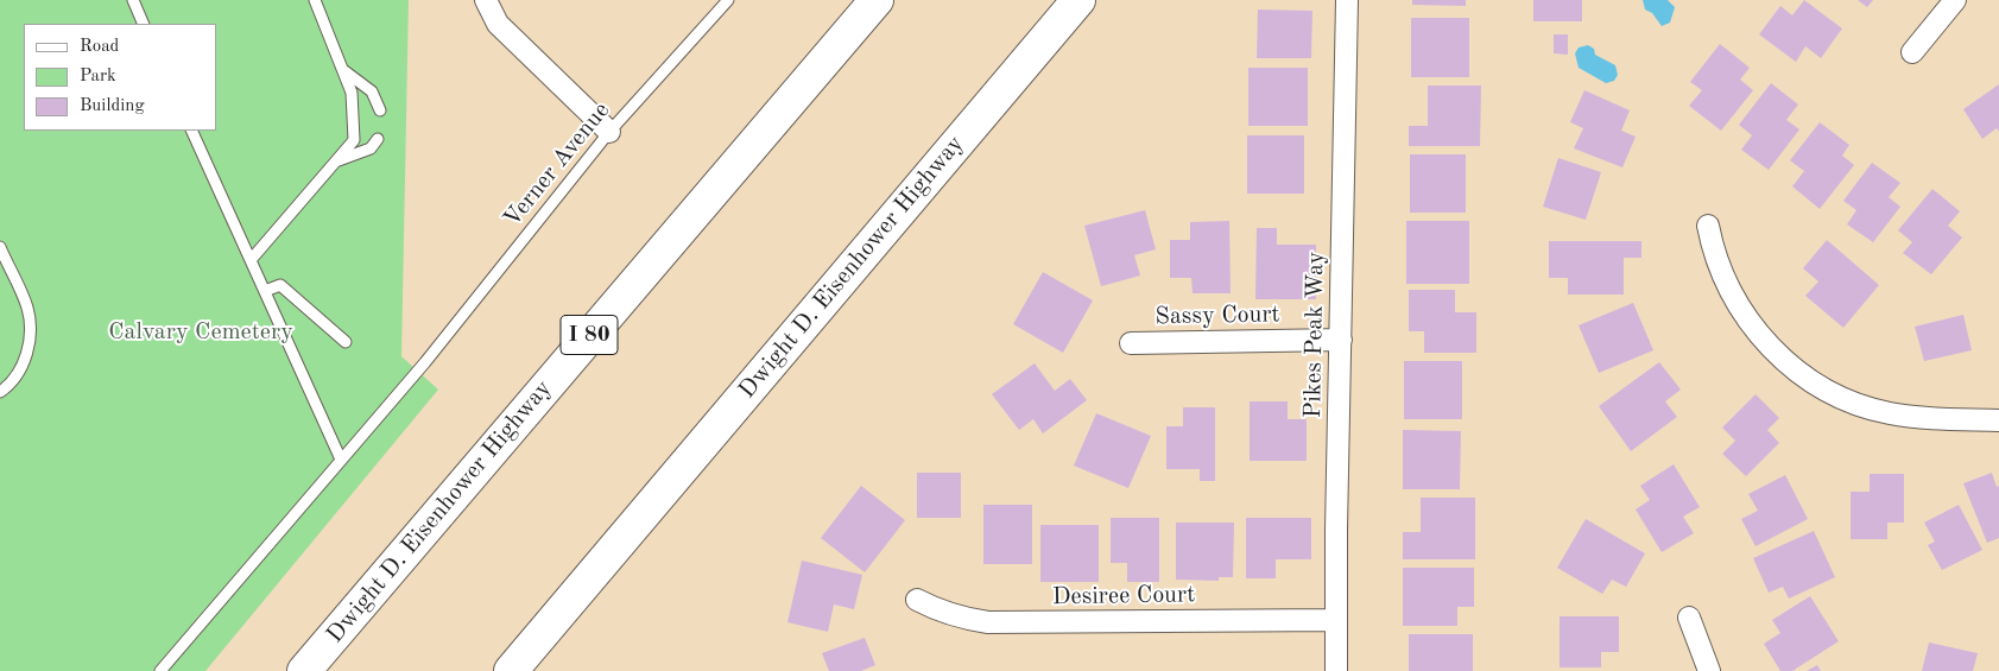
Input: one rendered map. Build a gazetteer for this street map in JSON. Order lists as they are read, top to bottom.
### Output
{
  "streets": {
    "highway": ["Dwight D. Eisenhower Highway", "I 80"],
    "street": ["Sassy Court", "Pikes Peak Way", "Desiree Court"],
    "lane": ["Verner Avenue"]
  },
  "crossings": [
    ["Sassy Court", "Pikes Peak Way"],
    ["Pikes Peak Way", "Desiree Court"]
  ],
  "parks": ["Calvary Cemetery"],
  "legend": ["Road", "Park", "Building"]
}
